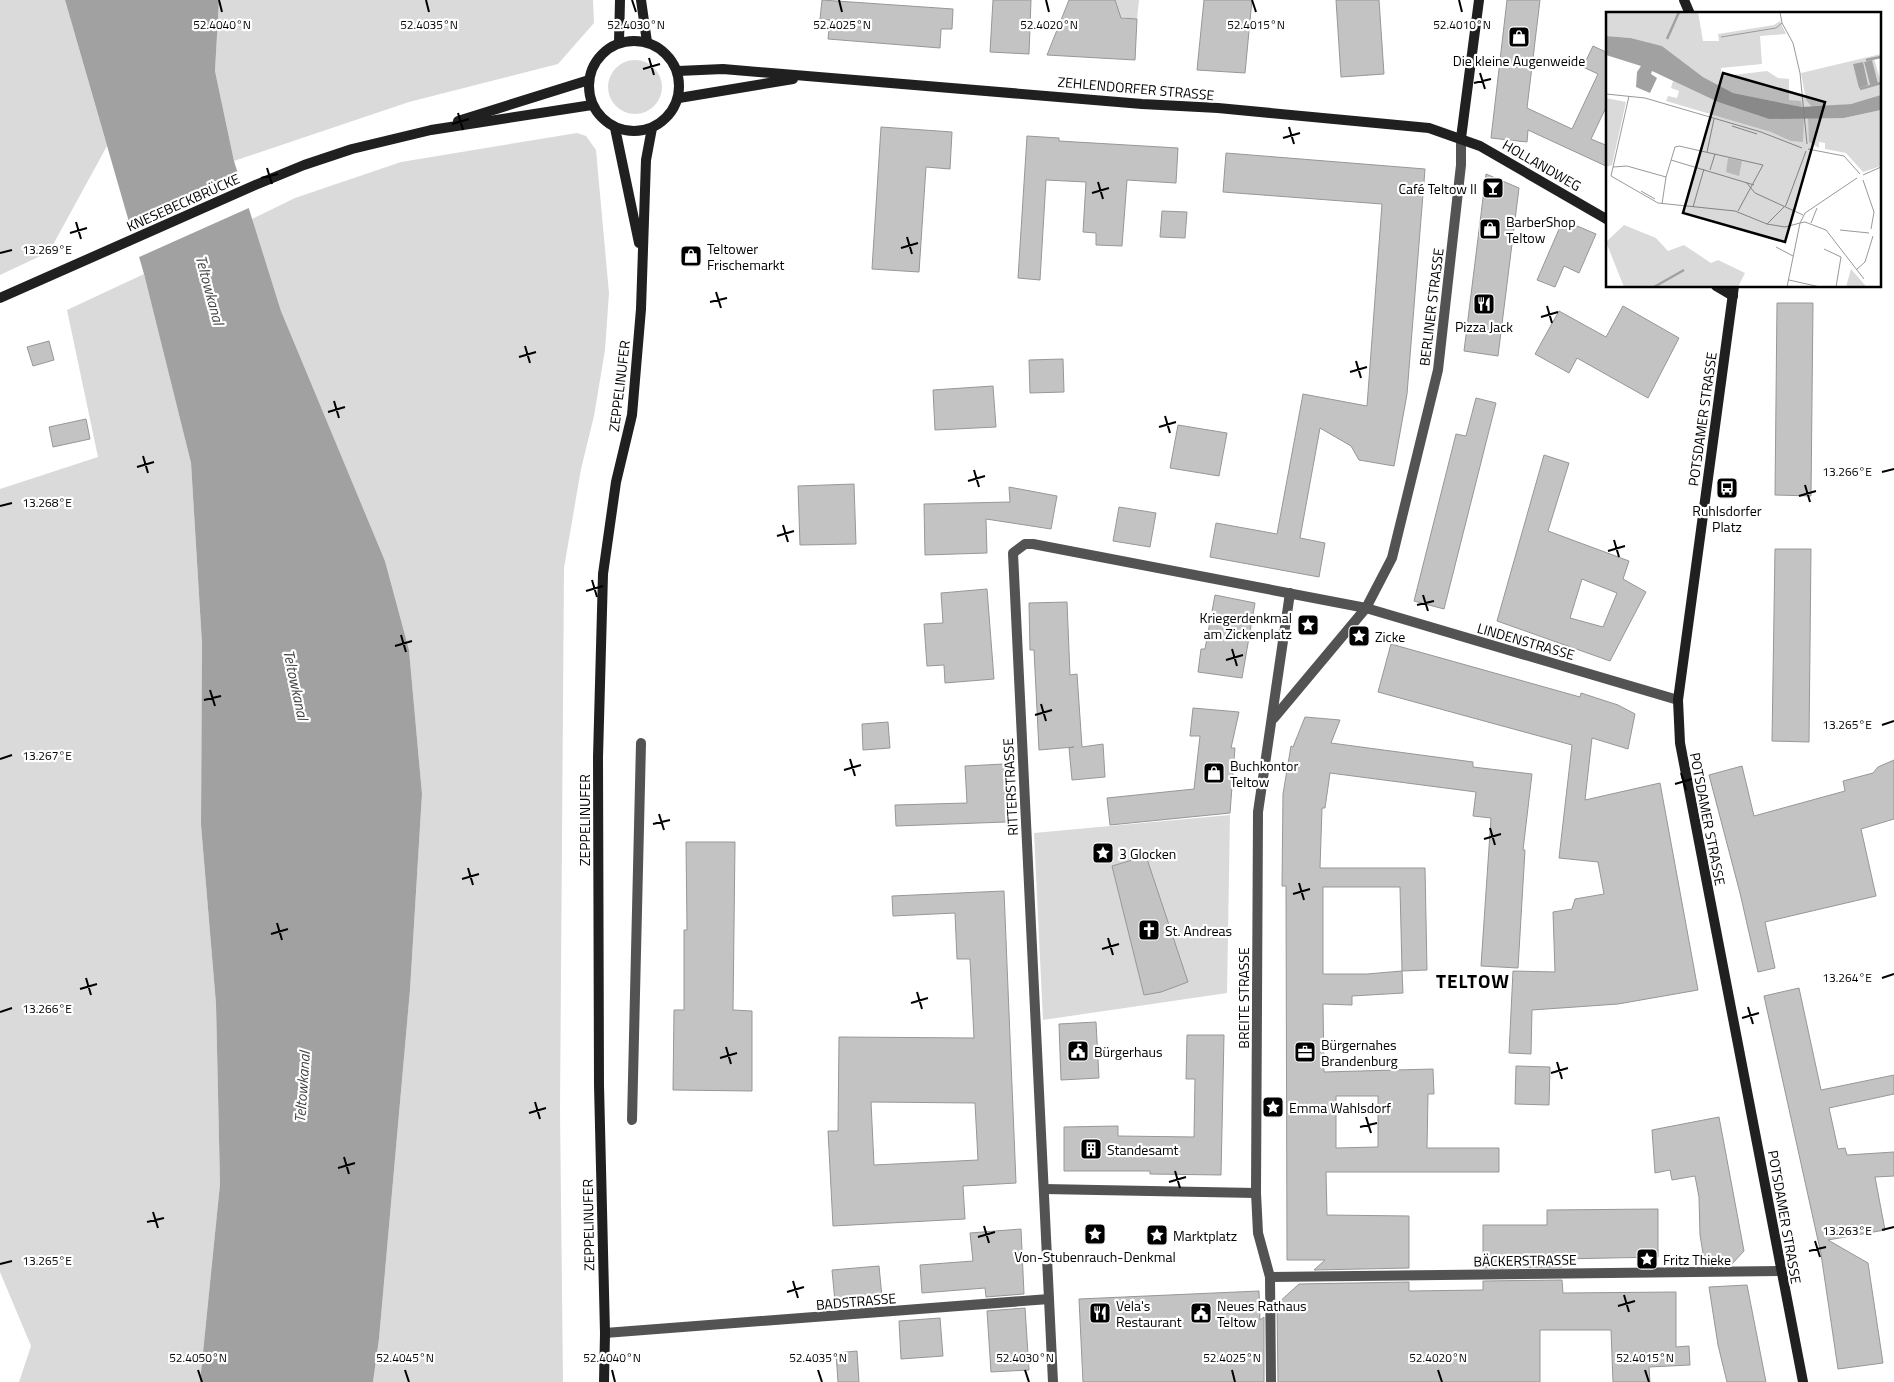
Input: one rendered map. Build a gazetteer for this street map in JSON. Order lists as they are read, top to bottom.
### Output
{
  "streets": {
    "main road": [
      "ZEHLENDORFER STRASSE",
      "HOLLANDWEG",
      "KNESEBECKBRÜCKE",
      "BERLINER STRASSE",
      "ZEPPELINUFER",
      "POTSDAMER STRASSE"
    ],
    "street": [
      "LINDENSTRASSE",
      "RITTERSTRASSE",
      "BREITE STRASSE",
      "BÄCKERSTRASSE",
      "BADSTRASSE"
    ]
  },
  "crossings": [
    ["ZEHLENDORFER STRASSE", "HOLLANDWEG"],
    ["ZEHLENDORFER STRASSE", "BERLINER STRASSE"],
    ["ZEHLENDORFER STRASSE", "ZEPPELINUFER"],
    ["HOLLANDWEG", "BERLINER STRASSE"],
    ["BERLINER STRASSE", "LINDENSTRASSE"],
    ["BERLINER STRASSE", "RITTERSTRASSE"],
    ["ZEPPELINUFER", "BADSTRASSE"],
    ["POTSDAMER STRASSE", "LINDENSTRASSE"],
    ["POTSDAMER STRASSE", "BÄCKERSTRASSE"],
    ["LINDENSTRASSE", "RITTERSTRASSE"],
    ["RITTERSTRASSE", "BREITE STRASSE"],
    ["RITTERSTRASSE", "BADSTRASSE"],
    ["BREITE STRASSE", "BÄCKERSTRASSE"]
  ],
  "districts": ["TELTOW"],
  "water": ["Teltowkanal"],
  "places": {
    "shop": [
      "Die kleine Augenweide",
      "BarberShop Teltow",
      "Teltower Frischemarkt",
      "Buchkontor Teltow"
    ],
    "bar": ["Café Teltow II"],
    "restaurant": ["Pizza Jack", "Vela's Restaurant"],
    "bus stop": ["Ruhlsdorfer Platz"],
    "place": [
      "Kriegerdenkmal am Zickenplatz",
      "Zicke",
      "3 Glocken",
      "Emma Wahlsdorf",
      "Von-Stubenrauch-Denkmal",
      "Marktplatz",
      "Fritz Thieke"
    ],
    "church": ["St. Andreas"],
    "public building": ["Bürgerhaus", "Neues Rathaus Teltow"],
    "office": ["Bürgernahes Brandenburg"],
    "building": ["Standesamt"]
  },
  "coordinates": [
    "52.4040°N",
    "52.4035°N",
    "52.4030°N",
    "52.4025°N",
    "52.4020°N",
    "52.4015°N",
    "52.4010°N",
    "13.269°E",
    "13.266°E",
    "13.268°E",
    "13.265°E",
    "13.267°E",
    "13.264°E",
    "13.263°E",
    "52.4050°N",
    "52.4045°N"
  ]
}
